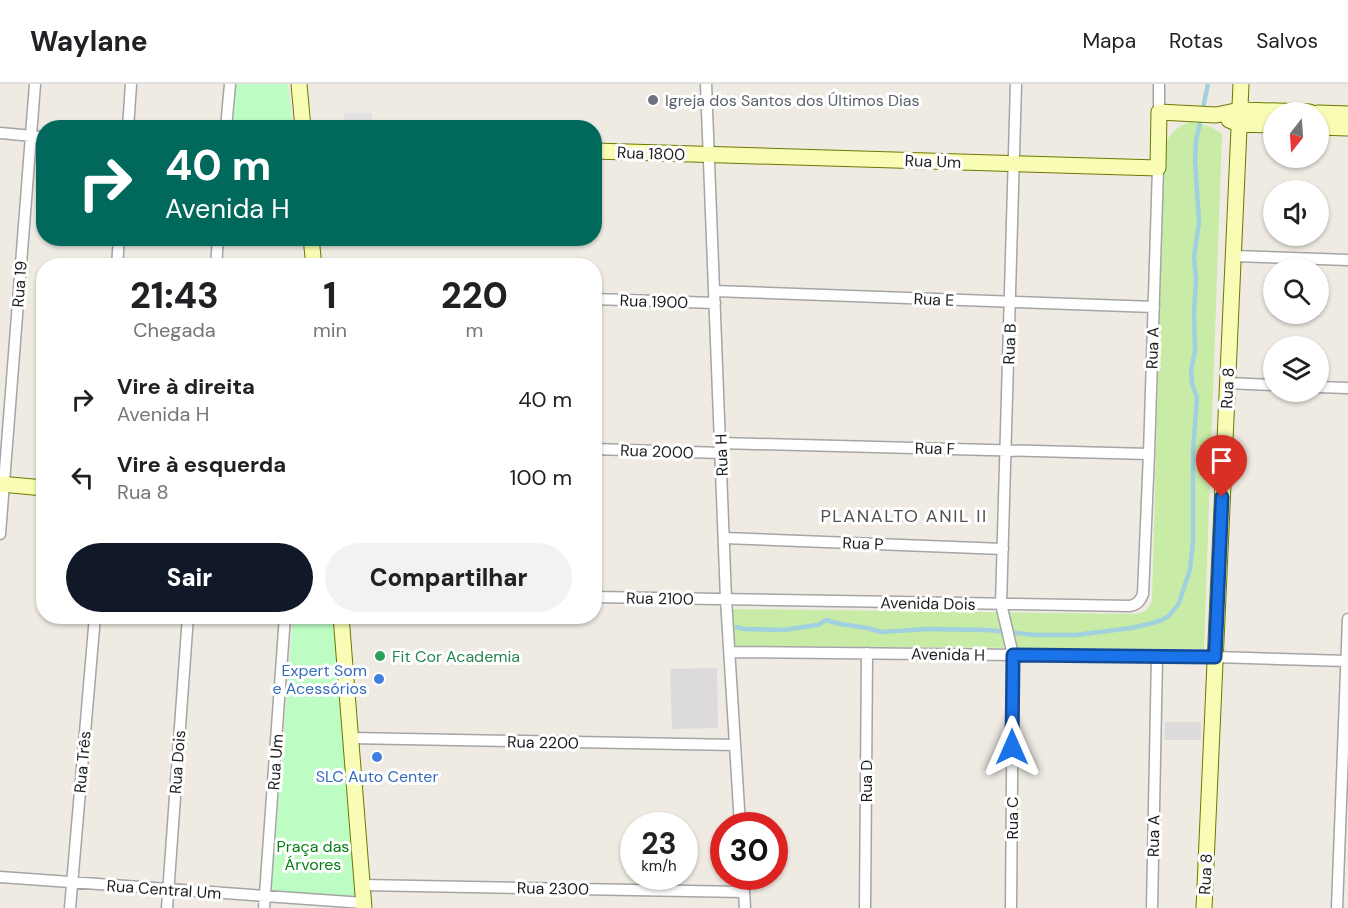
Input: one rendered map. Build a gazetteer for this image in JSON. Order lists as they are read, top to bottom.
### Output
{
  "streets": {
    "street": [
      "Rua 1800",
      "Rua Um",
      "Rua 19",
      "Rua E",
      "Rua 1900",
      "Rua B",
      "Rua A",
      "Rua 8",
      "Rua F",
      "Rua 2000",
      "Rua H",
      "Rua P",
      "Rua 2100",
      "Avenida Dois",
      "Avenida H",
      "Rua 2200",
      "Rua Três",
      "Rua Dois",
      "Rua D",
      "Rua C",
      "Rua 2300",
      "Rua Central Um"
    ]
  },
  "crossings": [
    ["Rua 1800", "Rua Um"],
    ["Rua 1800", "Rua H"],
    ["Rua Um", "Rua B"],
    ["Rua Um", "Rua A"],
    ["Rua Um", "Rua H"],
    ["Rua Um", "Rua Central Um"],
    ["Rua E", "Rua 1900"],
    ["Rua E", "Rua B"],
    ["Rua E", "Rua A"],
    ["Rua E", "Rua H"],
    ["Rua 1900", "Rua H"],
    ["Rua B", "Rua F"],
    ["Rua B", "Rua P"],
    ["Rua B", "Avenida Dois"],
    ["Rua B", "Rua C"],
    ["Rua A", "Rua F"],
    ["Rua A", "Avenida Dois"],
    ["Rua A", "Avenida H"],
    ["Rua 8", "Avenida H"],
    ["Rua F", "Rua 2000"],
    ["Rua F", "Rua H"],
    ["Rua 2000", "Rua H"],
    ["Rua H", "Rua P"],
    ["Rua H", "Rua 2100"],
    ["Rua H", "Avenida Dois"],
    ["Rua H", "Avenida H"],
    ["Rua H", "Rua 2200"],
    ["Rua 2100", "Avenida Dois"],
    ["Avenida H", "Rua D"],
    ["Avenida H", "Rua C"],
    ["Rua Três", "Rua Central Um"],
    ["Rua Dois", "Rua Central Um"]
  ],
  "districts": ["PLANALTO ANIL II"],
  "parks": ["Praça das Árvores"],
  "places": [
    "Igreja dos Santos dos Últimos Dias",
    "Fit Cor Academia",
    "Expert Som e Acessórios",
    "SLC Auto Center"
  ],
  "north": "bottom",
  "page": {
    "header": "Waylane",
    "nav": ["Mapa", "Rotas", "Salvos"],
    "turn": ["40 m", "Avenida H"],
    "eta": [
      "21:43",
      "Chegada",
      "1",
      "min",
      "220",
      "m"
    ],
    "list": [
      {
        "name": "Vire à direita",
        "note": "Avenida H",
        "value": "40 m"
      },
      {
        "name": "Vire à esquerda",
        "note": "Rua 8",
        "value": "100 m"
      }
    ],
    "buttons": ["Sair", "Compartilhar"],
    "speed": "23 km/h",
    "limit": "30"
  }
}
